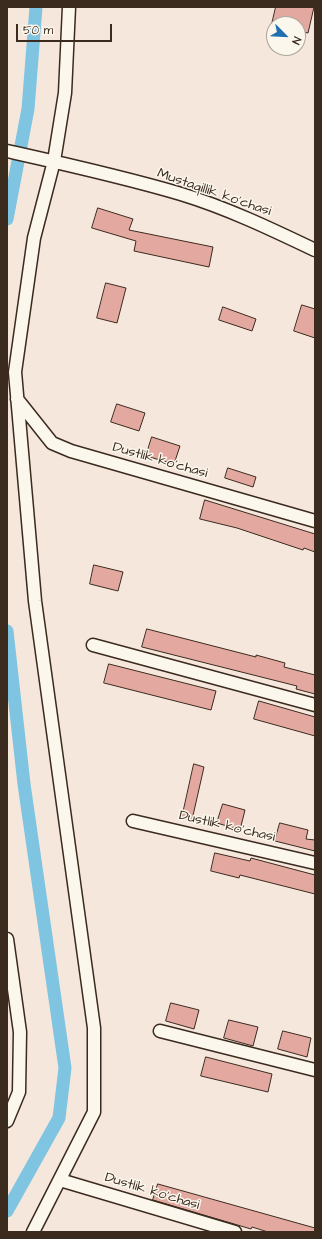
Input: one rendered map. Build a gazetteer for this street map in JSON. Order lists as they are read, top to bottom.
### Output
{
  "streets": {
    "street": ["Mustaqillik ko'chasi", "Dustlik ko'chasi"]
  },
  "scale_bar": "50 m",
  "north": "bottom right"
}
